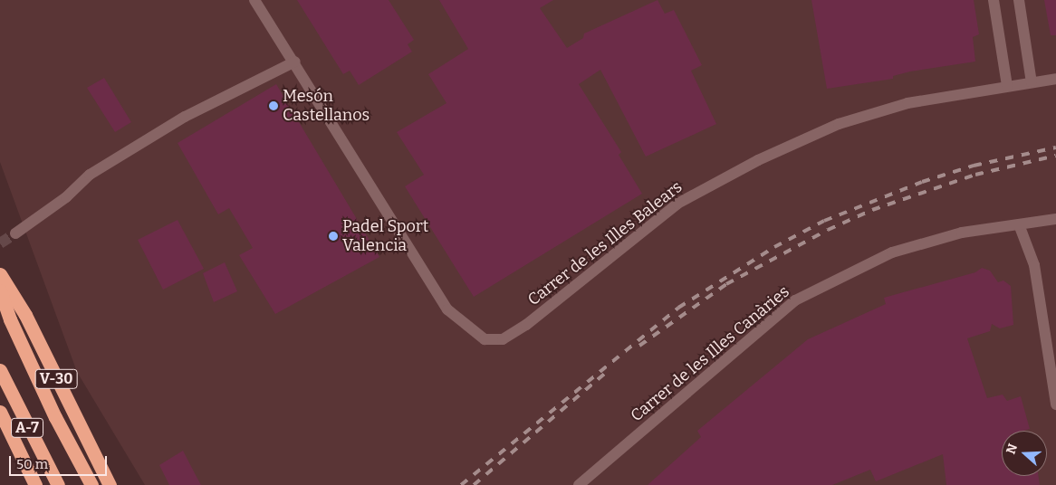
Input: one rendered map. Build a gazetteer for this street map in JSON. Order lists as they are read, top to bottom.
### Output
{
  "streets": {
    "highway": ["V-30", "A-7"],
    "street": ["Carrer de les Illes Balears", "Carrer de les Illes Canàries"]
  },
  "places": ["Mesón Castellanos", "Padel Sport Valencia"],
  "scale_bar": "50 m",
  "north": "left"
}
